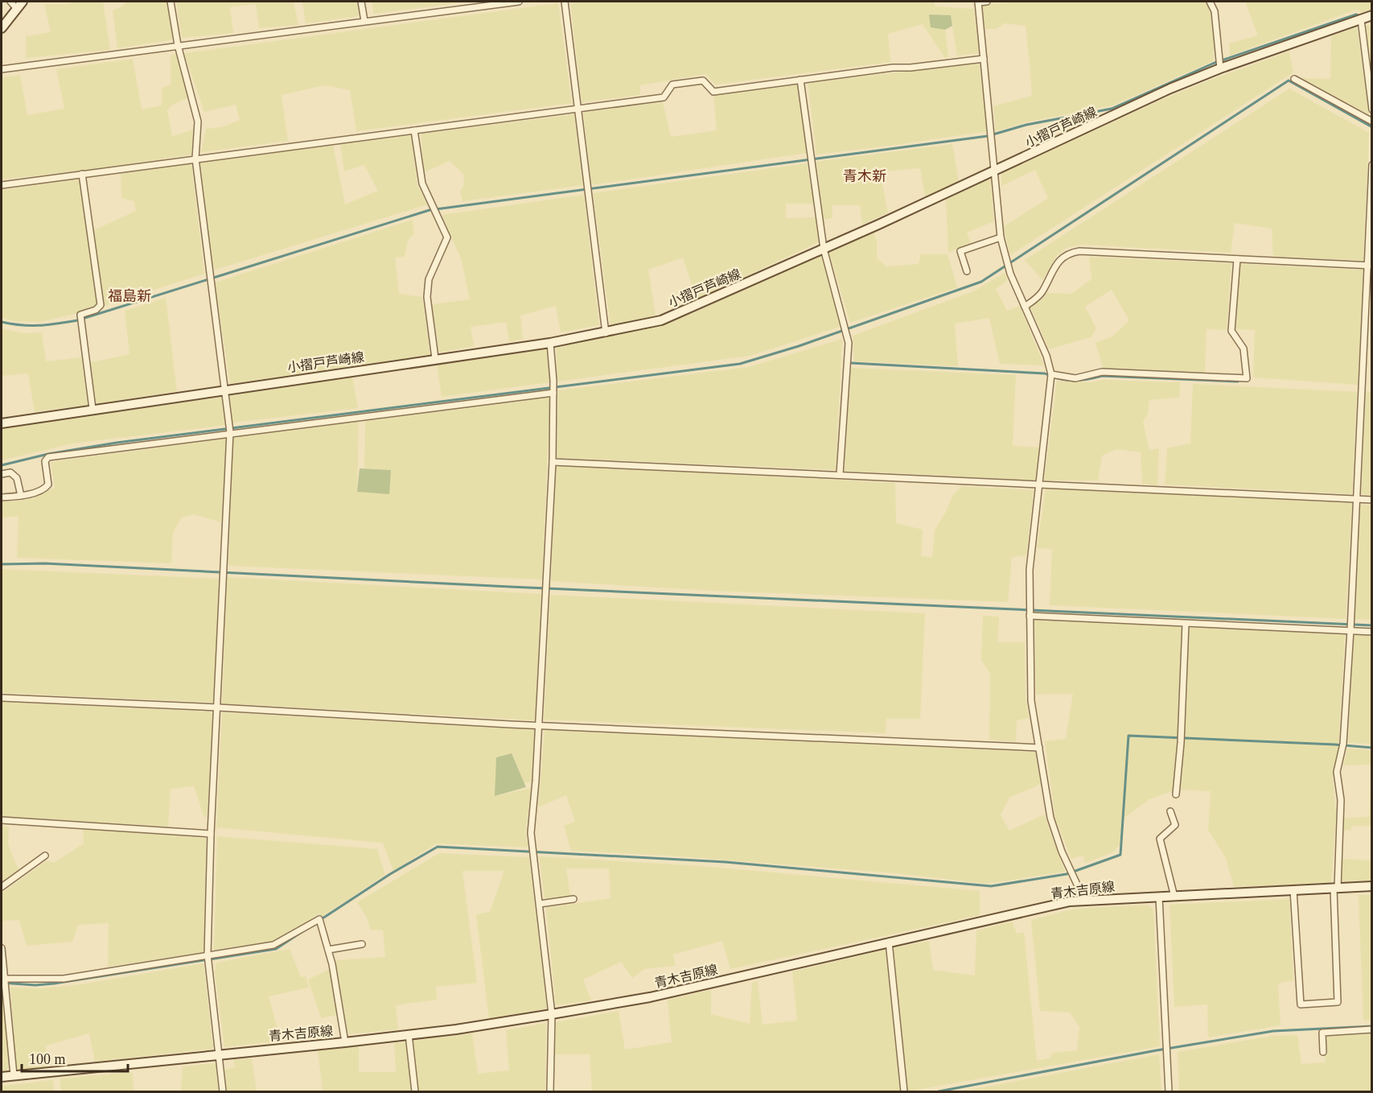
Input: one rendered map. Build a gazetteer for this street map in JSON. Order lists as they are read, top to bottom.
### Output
{
  "streets": {
    "main road": ["小摺戸芦崎線", "青木吉原線"]
  },
  "districts": ["青木新", "福島新"],
  "scale_bar": "100 m"
}
